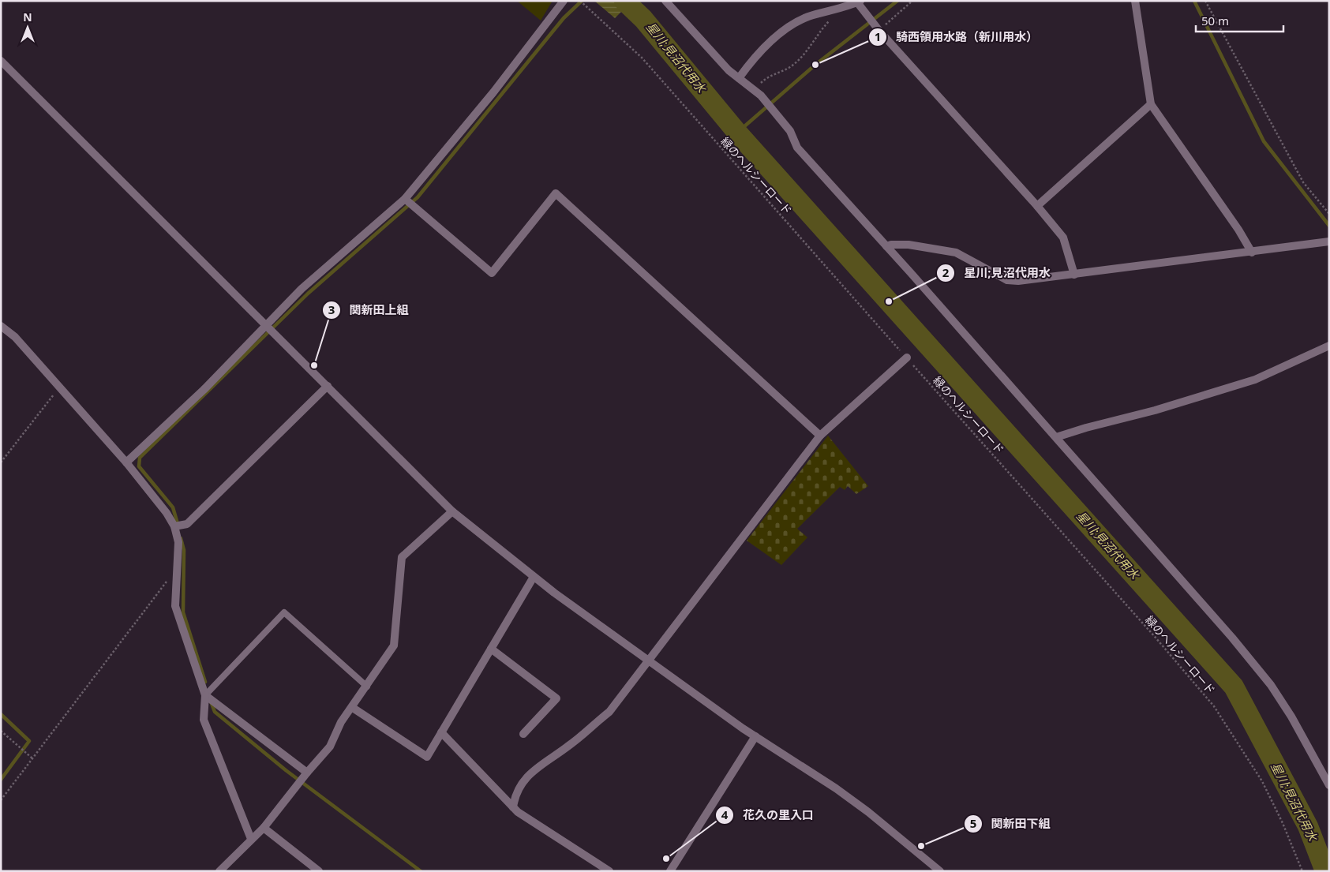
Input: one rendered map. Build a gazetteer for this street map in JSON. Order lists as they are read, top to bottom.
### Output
{
  "streets": {
    "path": ["緑のヘルシーロード"]
  },
  "water": ["星川;見沼代用水"],
  "places": [
    "騎西領用水路（新川用水）",
    "星川;見沼代用水",
    "関新田上組",
    "関新田下組",
    "花久の里入口"
  ],
  "scale_bar": "50 m",
  "north": "top"
}
